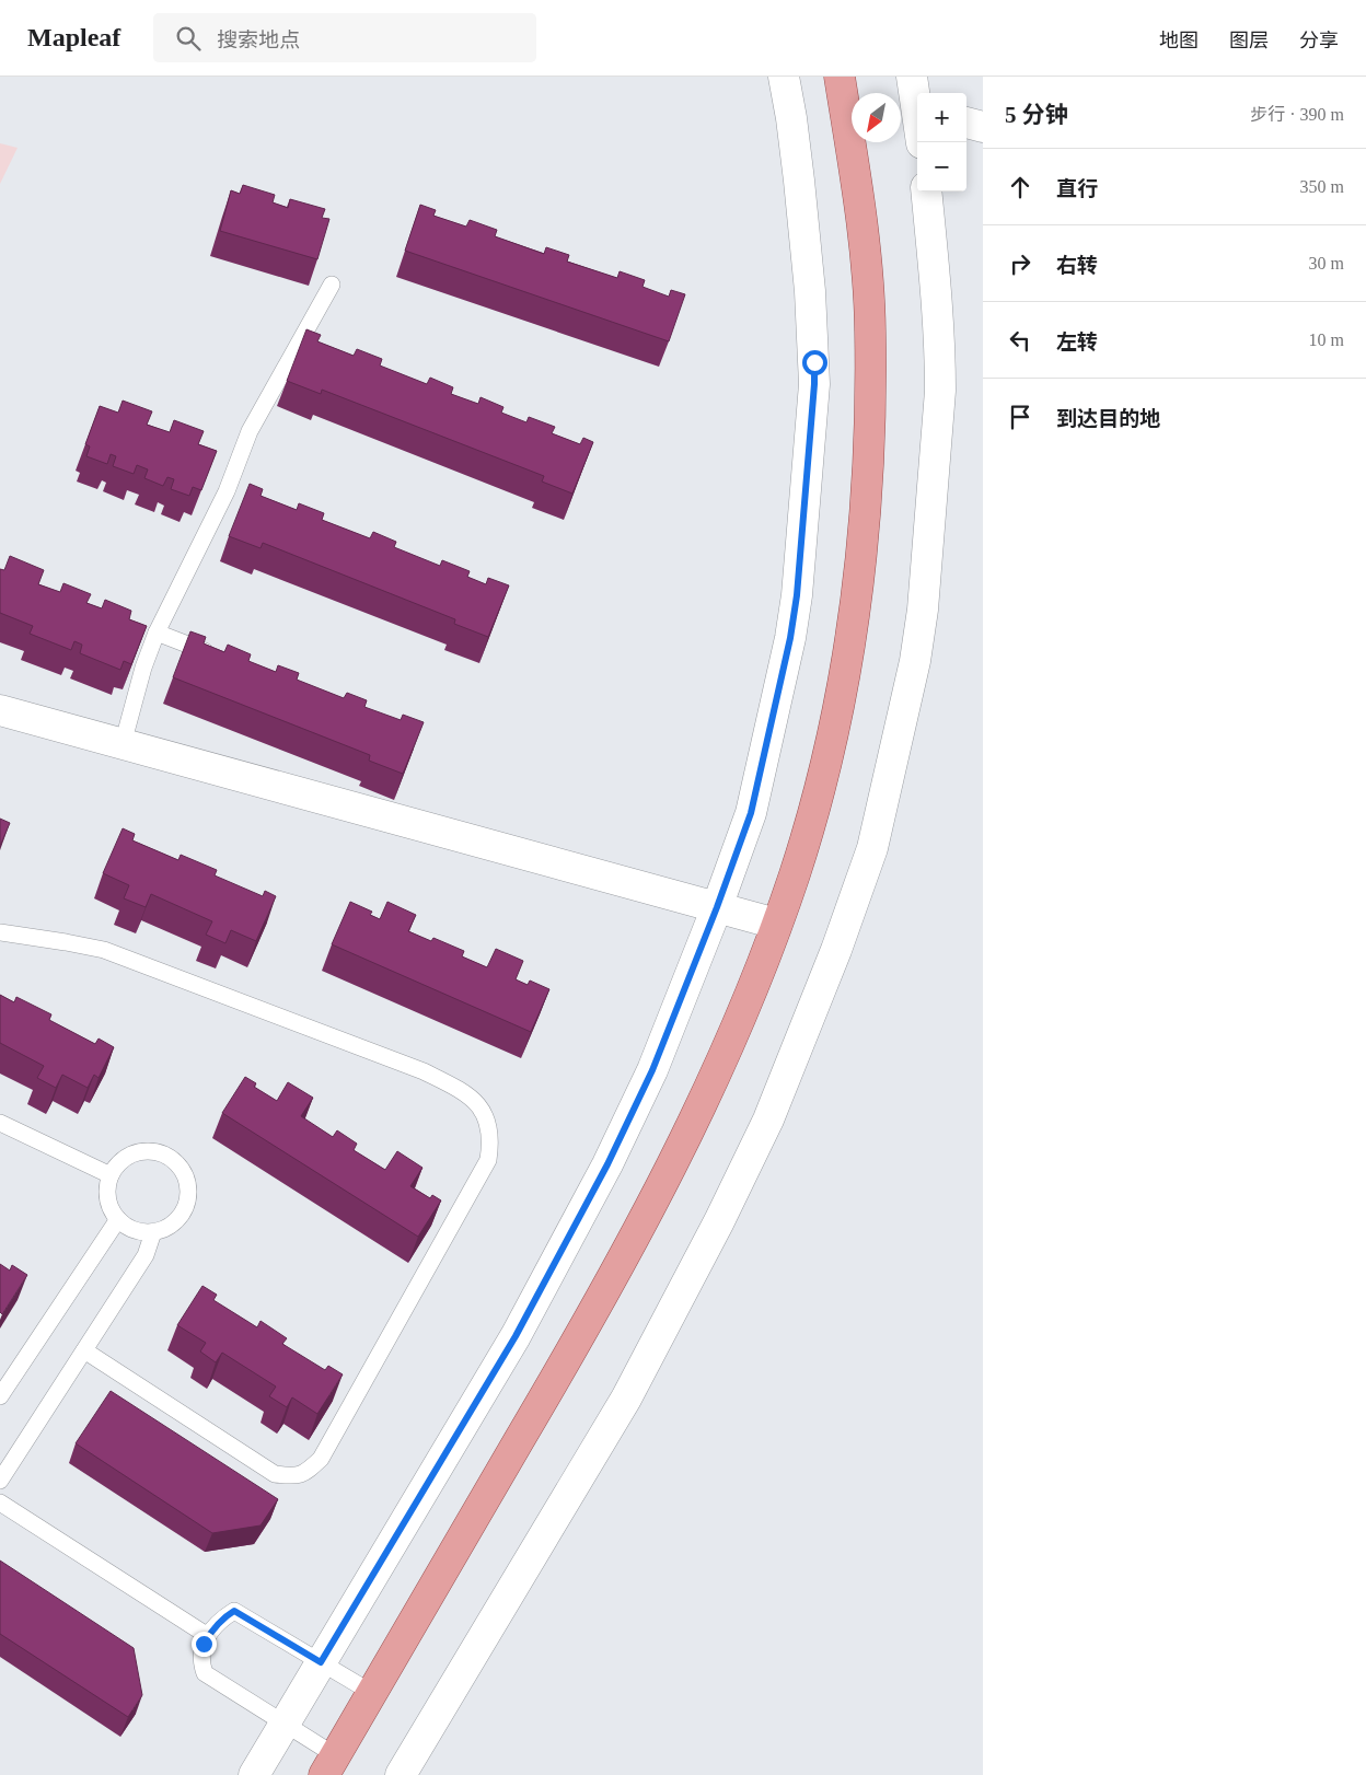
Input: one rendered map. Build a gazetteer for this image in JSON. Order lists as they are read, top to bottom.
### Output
{
  "north": "bottom left",
  "page": {
    "header": "Mapleaf",
    "search": "搜索地点",
    "nav": ["地图", "图层", "分享"],
    "heading": ["5 分钟", "步行 · 390 m"],
    "map_buttons": ["+", "−"],
    "list": [
      ["直行", "350 m"],
      ["右转", "30 m"],
      ["左转", "10 m"],
      "到达目的地"
    ]
  }
}
